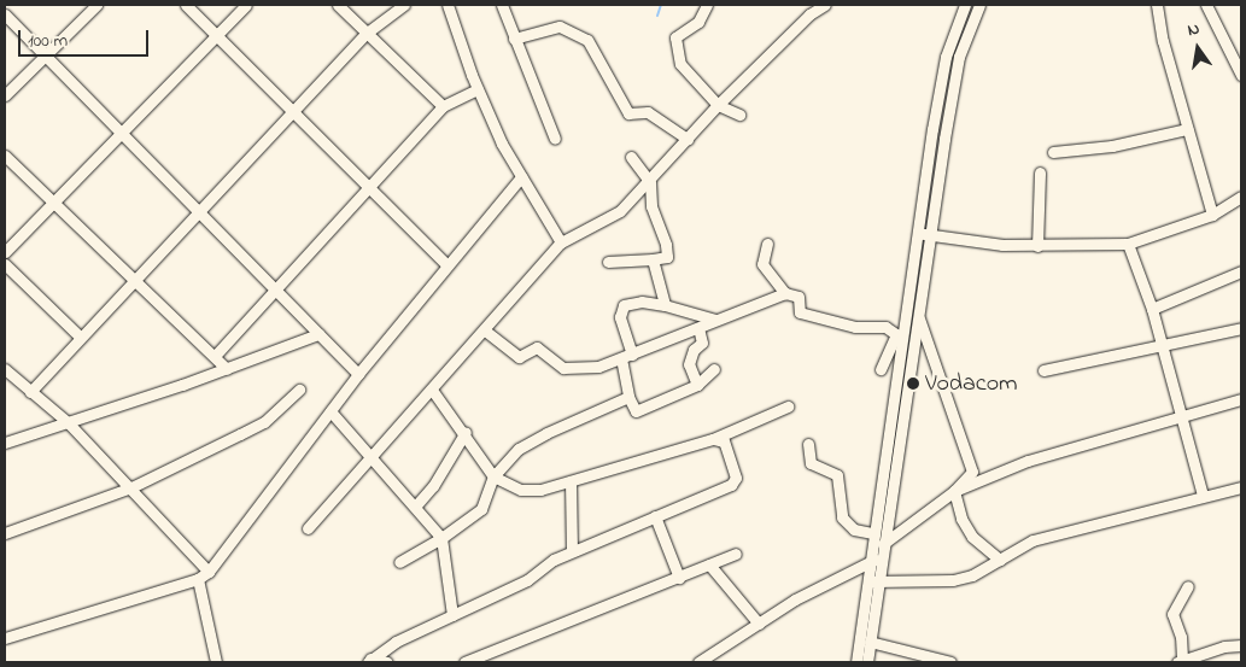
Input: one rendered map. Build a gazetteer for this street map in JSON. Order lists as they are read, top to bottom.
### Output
{
  "places": ["Vodacom"],
  "scale_bar": "100 m",
  "north": "top"
}
